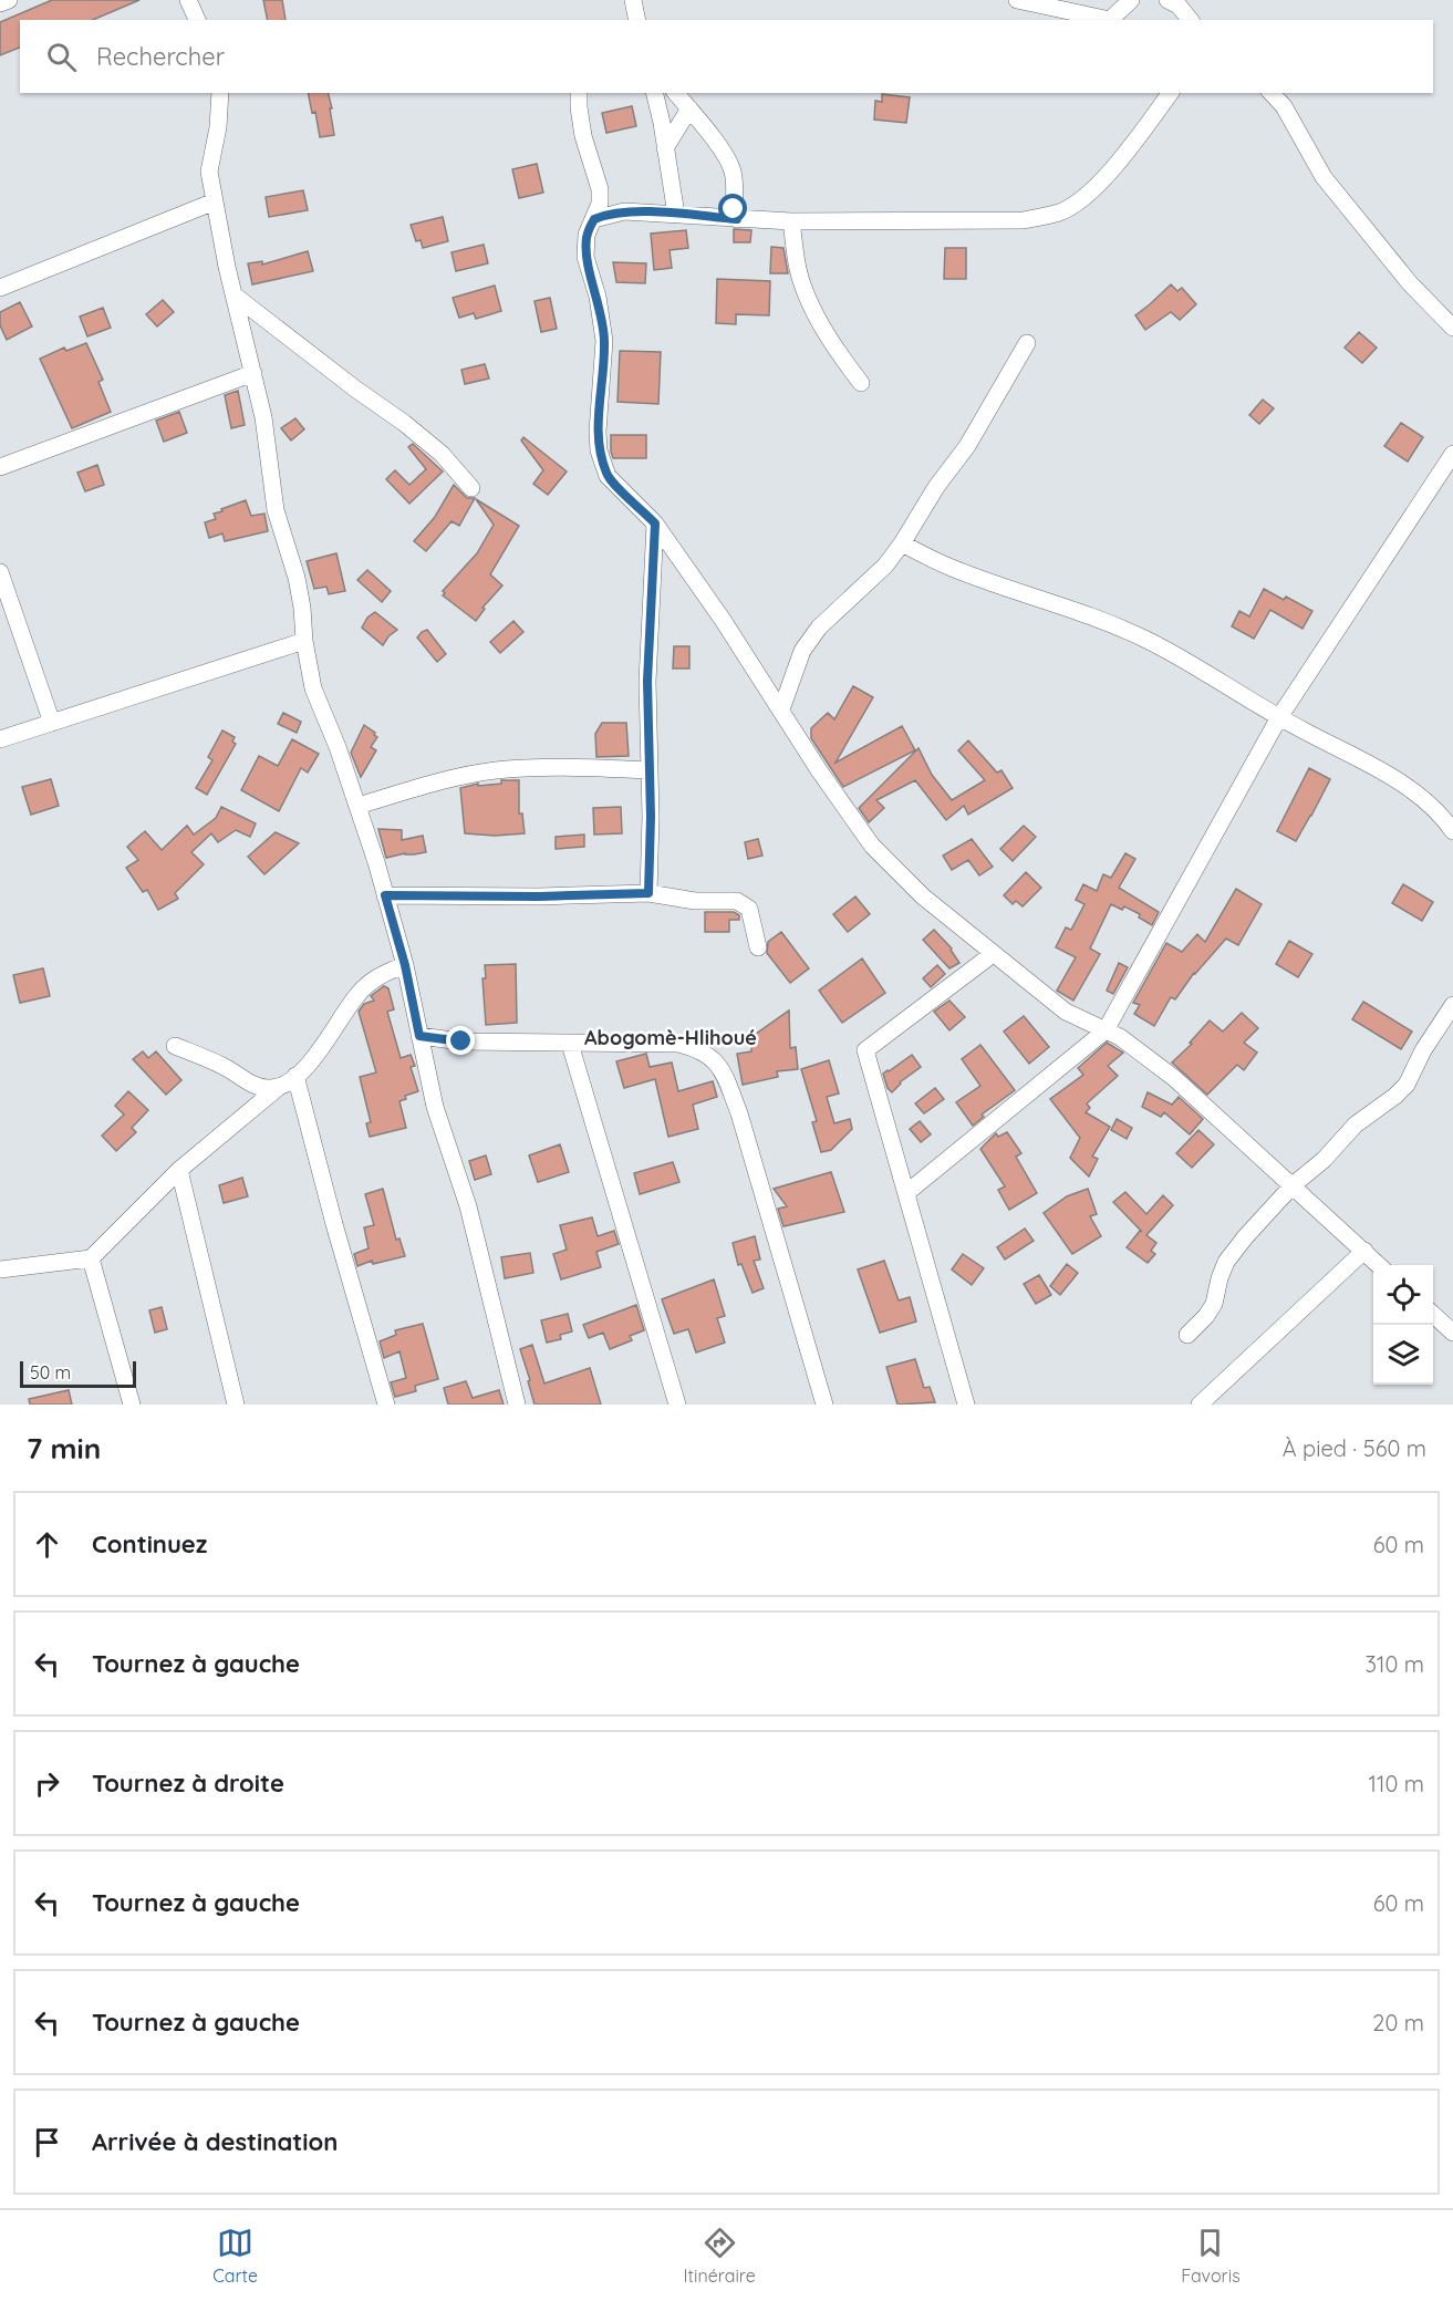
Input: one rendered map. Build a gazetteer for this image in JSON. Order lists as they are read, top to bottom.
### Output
{
  "districts": ["Abogomè-Hlihoué"],
  "scale_bar": "50 m",
  "page": {
    "search": "Rechercher",
    "scale": "50 m",
    "heading": ["7 min", "À pied · 560 m"],
    "list": [
      ["Continuez", "60 m"],
      ["Tournez à gauche", "310 m"],
      ["Tournez à droite", "110 m"],
      ["Tournez à gauche", "60 m"],
      ["Tournez à gauche", "20 m"],
      "Arrivée à destination"
    ],
    "nav": ["Carte", "Itinéraire", "Favoris"]
  }
}
